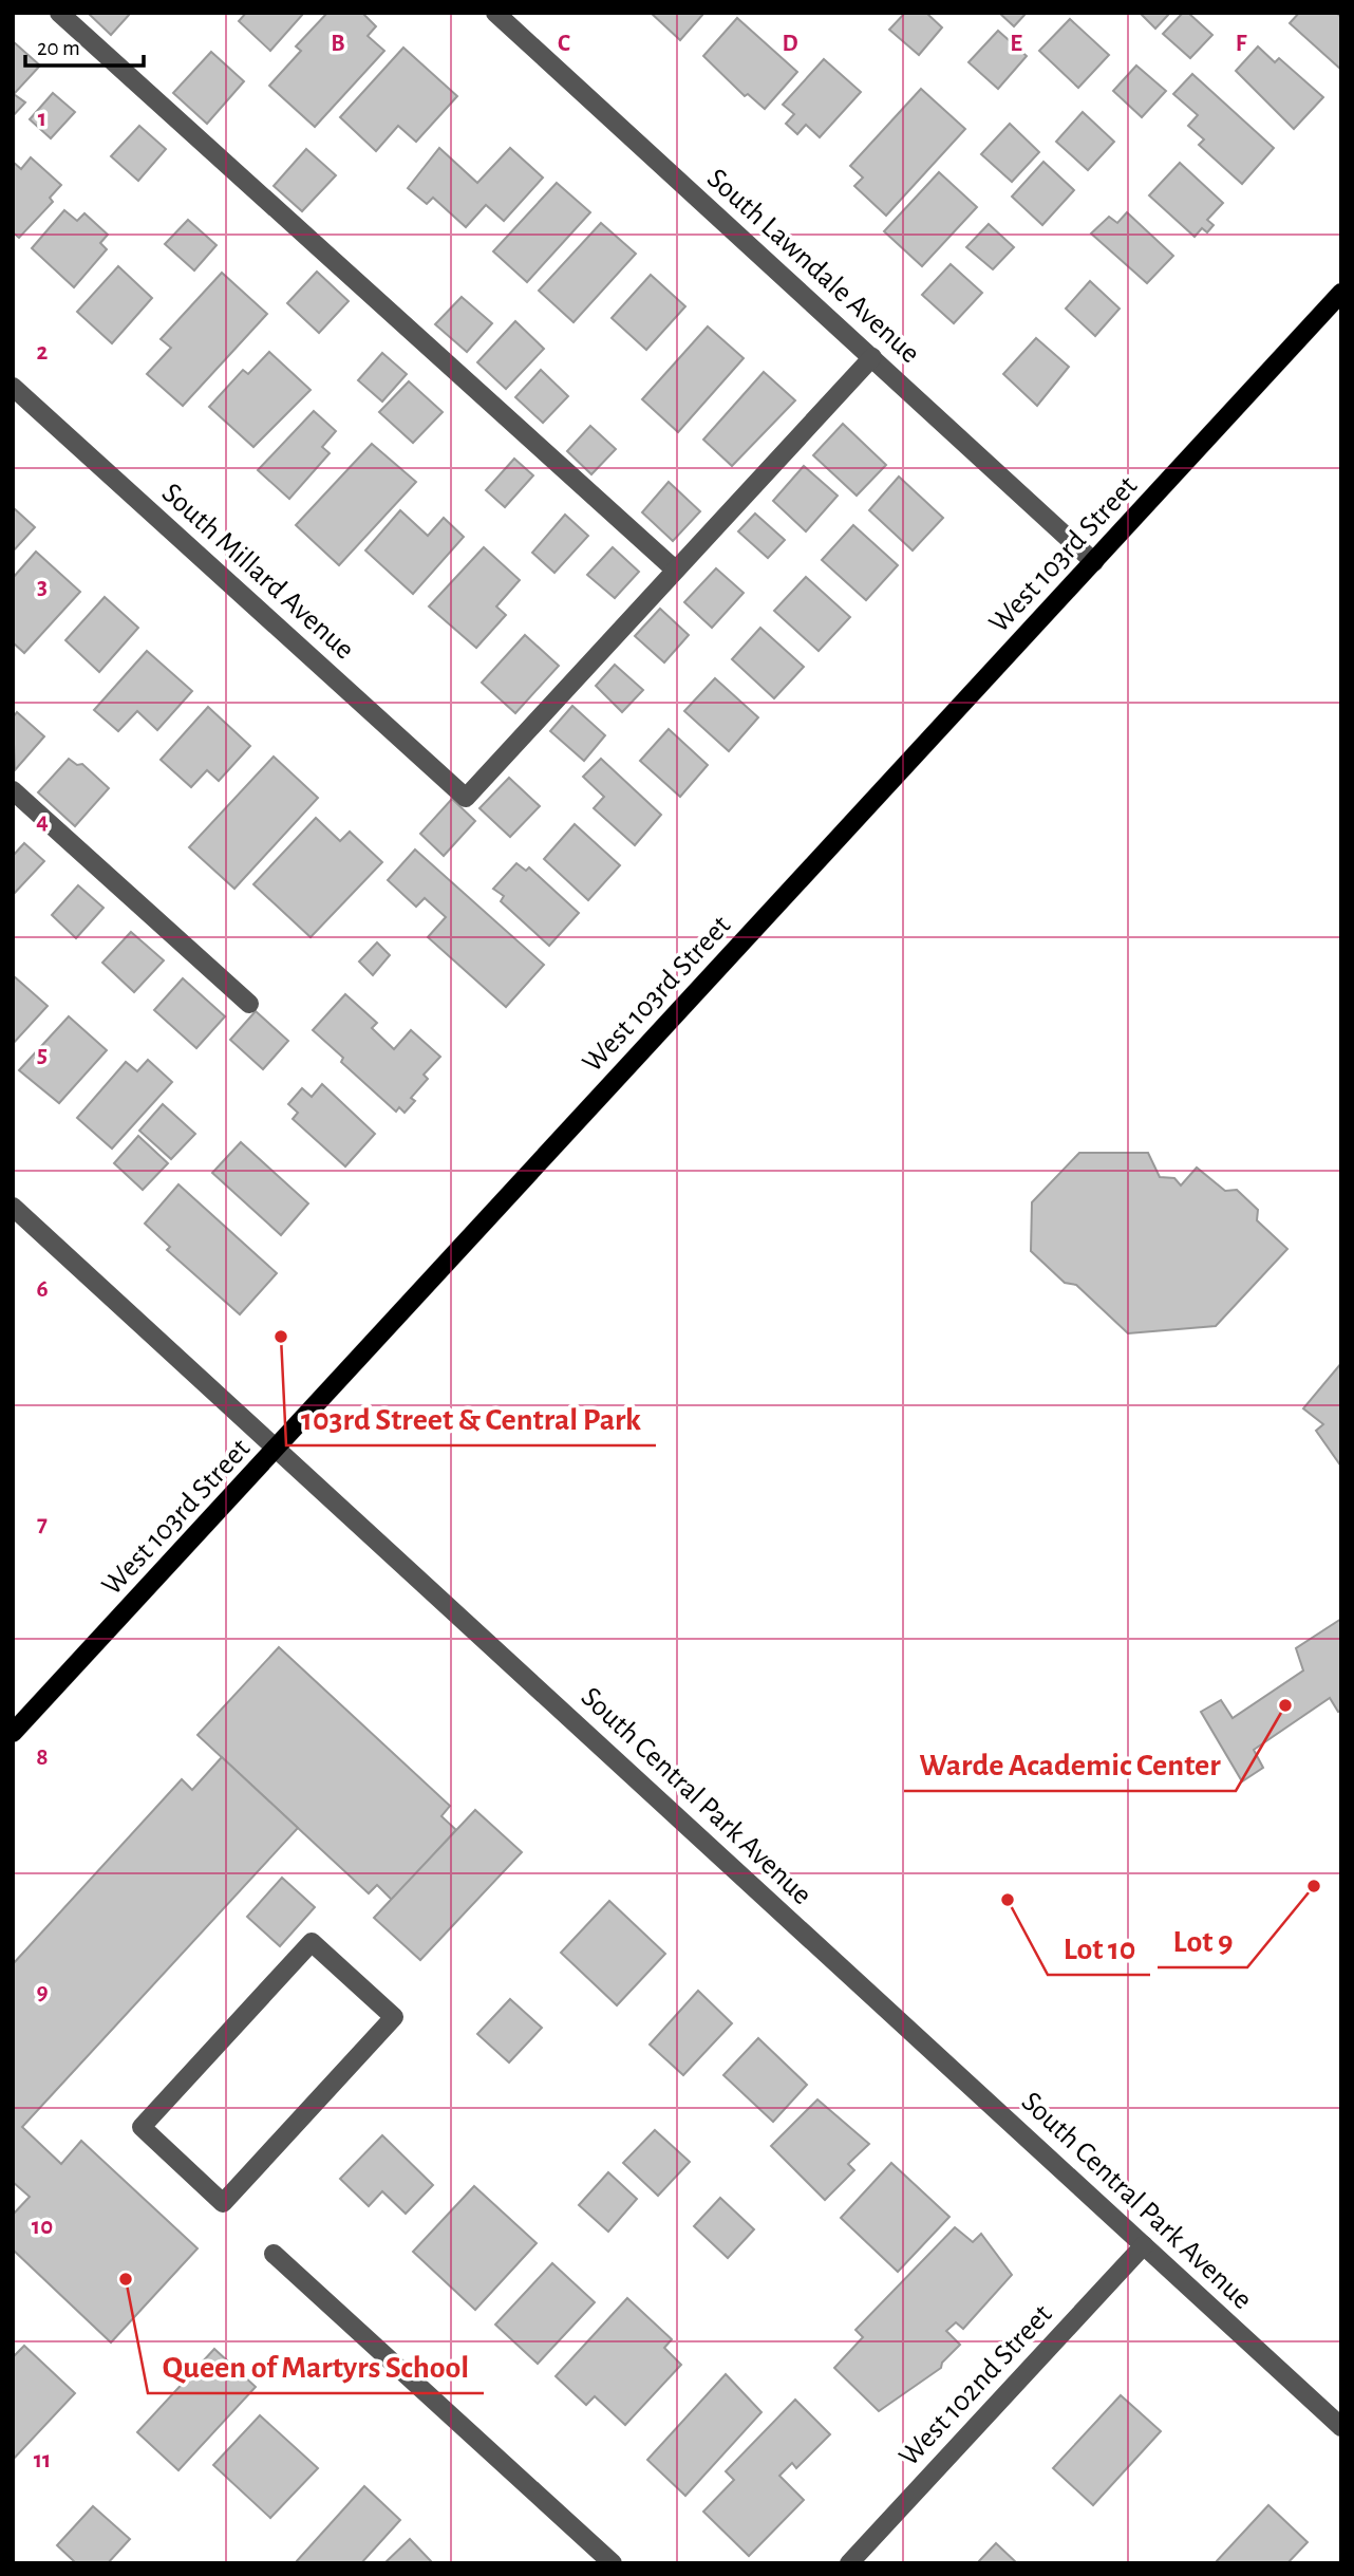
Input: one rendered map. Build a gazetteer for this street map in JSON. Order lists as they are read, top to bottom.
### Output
{
  "streets": {
    "main road": ["West 103rd Street"],
    "street": [
      "South Lawndale Avenue",
      "South Millard Avenue",
      "South Central Park Avenue",
      "West 102nd Street"
    ]
  },
  "crossings": [
    ["South Lawndale Avenue", "West 103rd Street"],
    ["West 103rd Street", "South Central Park Avenue"],
    ["South Central Park Avenue", "West 102nd Street"]
  ],
  "places": [
    "103rd Street & Central Park",
    "Warde Academic Center",
    "Lot 9",
    "Lot 10",
    "Queen of Martyrs School"
  ],
  "scale_bar": "20 m",
  "grid": {
    "columns": [
      "B",
      "C",
      "D",
      "E",
      "F"
    ],
    "rows": [
      "1",
      "2",
      "3",
      "4",
      "5",
      "6",
      "7",
      "8",
      "9",
      "10",
      "11"
    ]
  }
}
